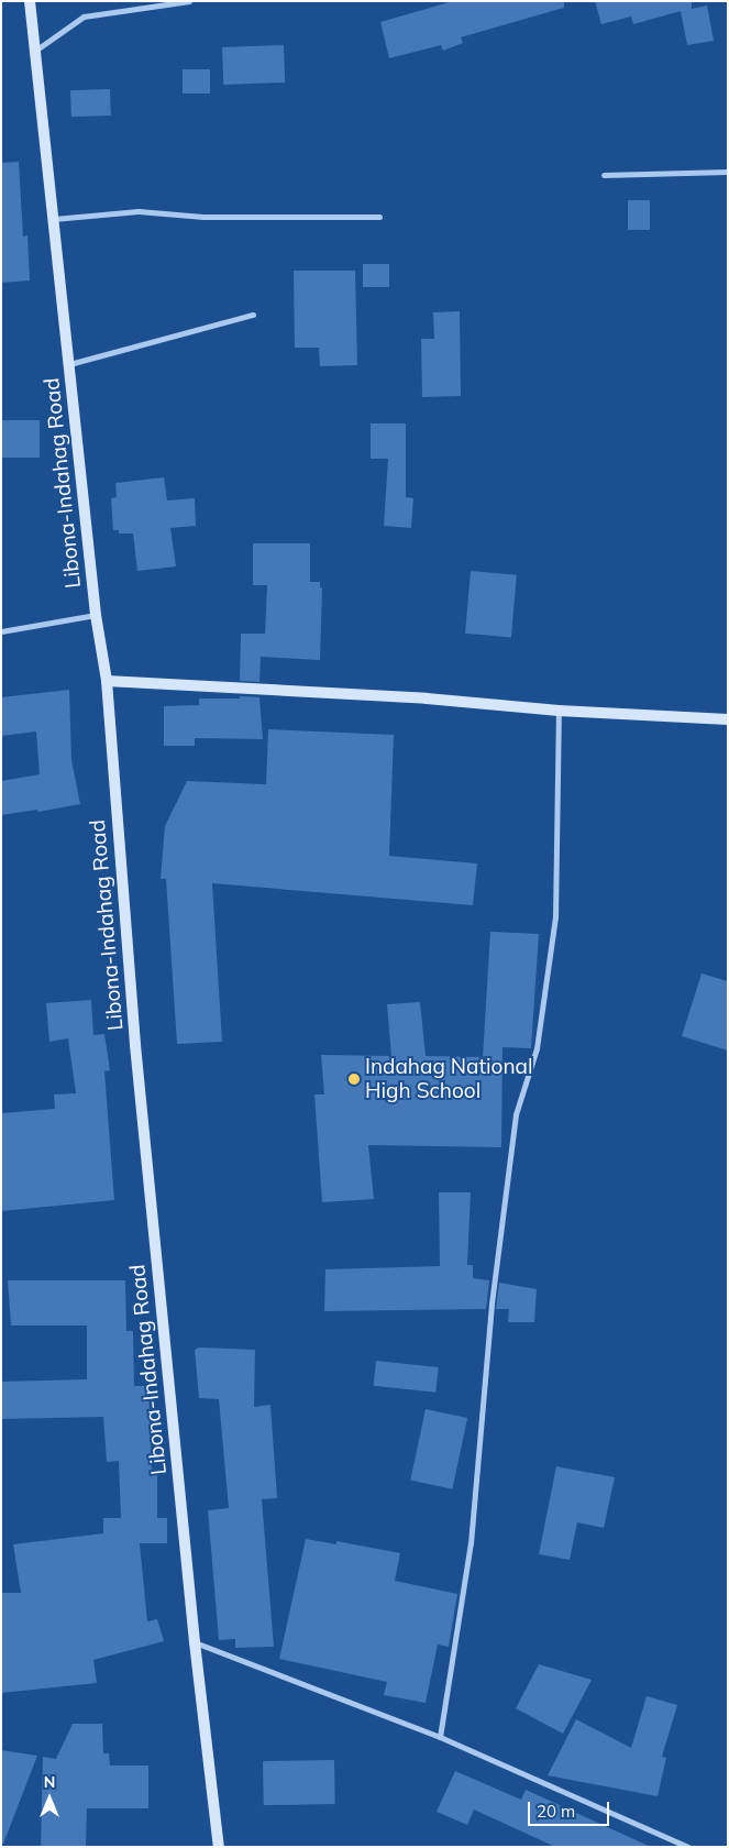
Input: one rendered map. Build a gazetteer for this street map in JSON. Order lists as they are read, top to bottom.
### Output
{
  "streets": {
    "main road": ["Libona-Indahag Road"]
  },
  "places": ["Indahag National High School"],
  "scale_bar": "20 m",
  "north": "top"
}
